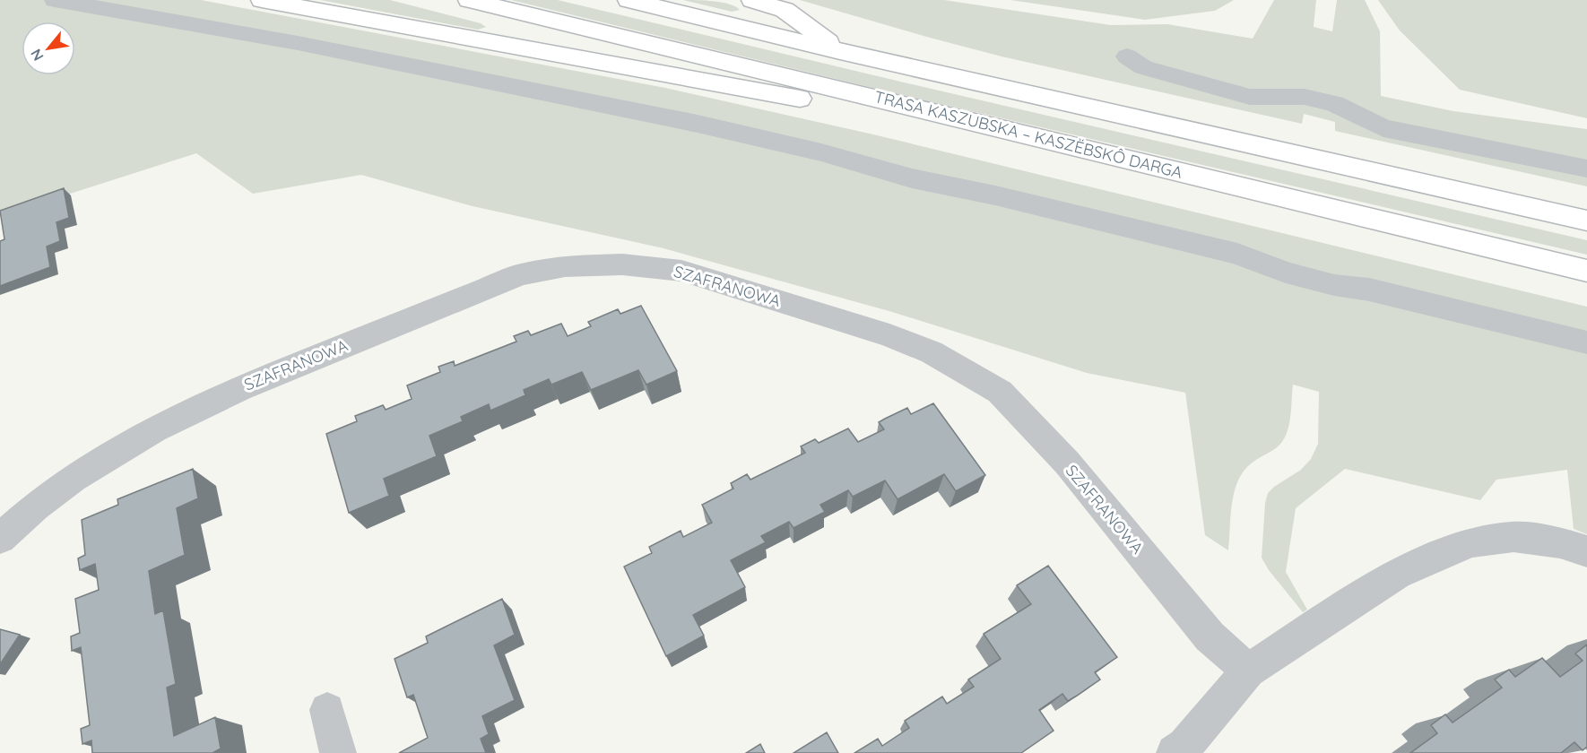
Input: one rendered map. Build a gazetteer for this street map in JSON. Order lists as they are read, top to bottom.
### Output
{
  "streets": {
    "highway": ["TRASA KASZUBSKA – KASZËBSKÔ DARGA"],
    "street": ["SZAFRANOWA"]
  },
  "north": "bottom left"
}
